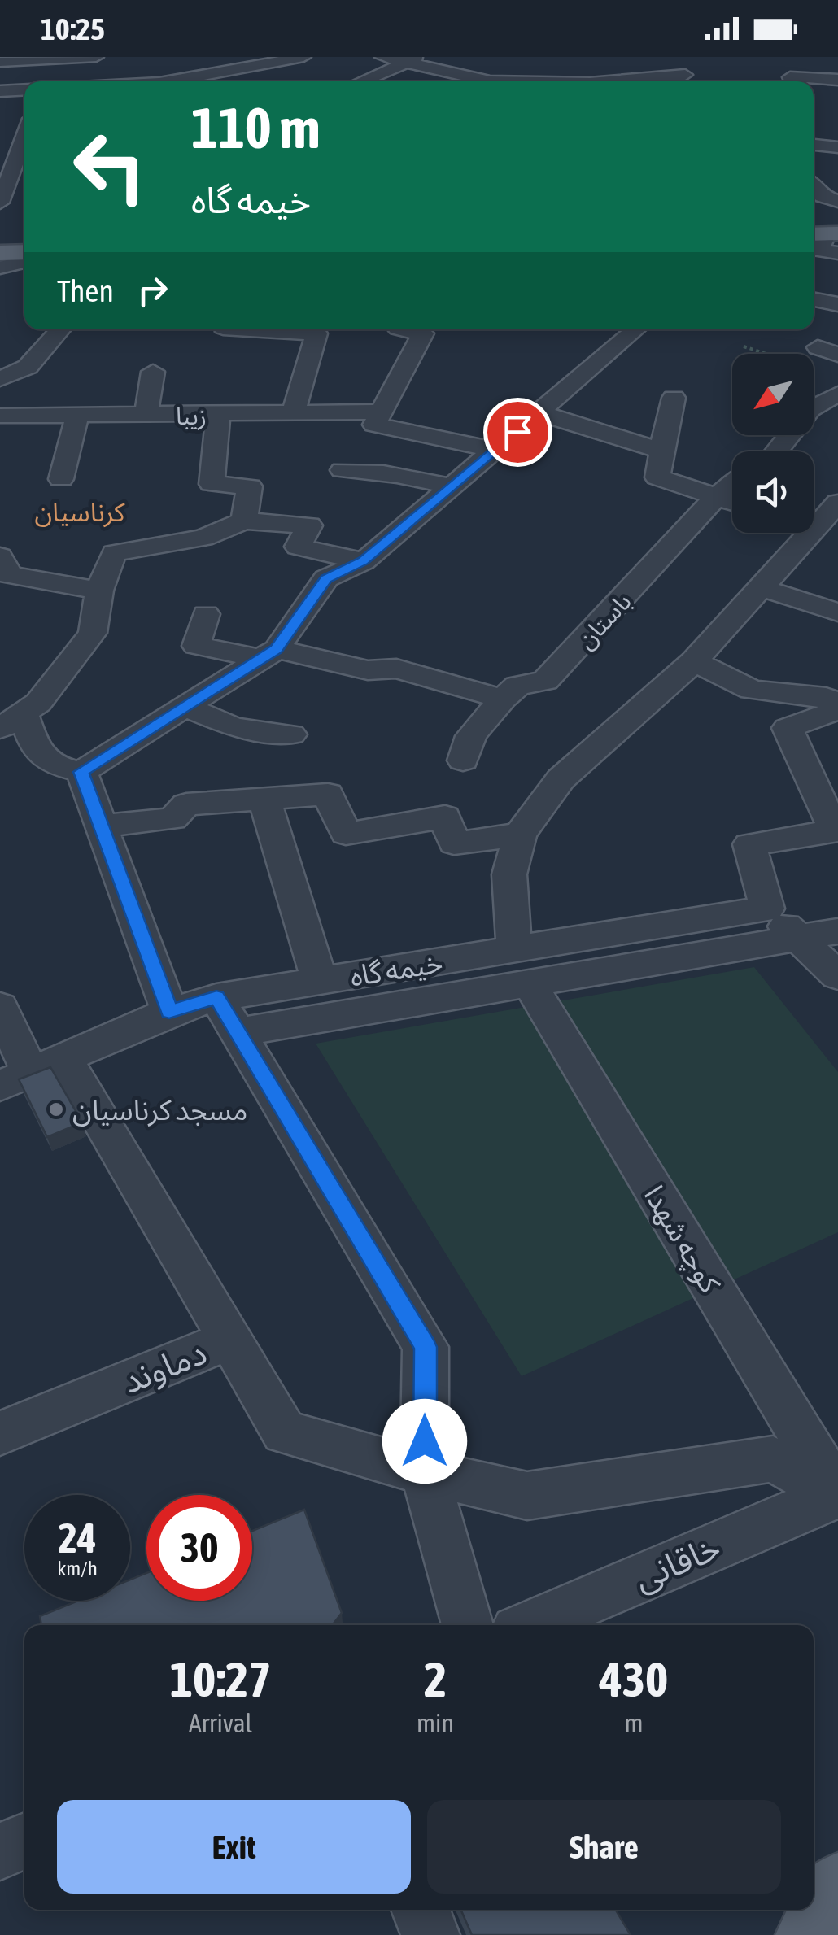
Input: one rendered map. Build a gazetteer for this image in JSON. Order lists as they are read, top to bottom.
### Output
{
  "streets": {
    "street": [
      "زیبا",
      "باستان",
      "خیمه گاه",
      "کوچه شهدا",
      "دماوند",
      "خاقانی"
    ]
  },
  "crossings": [
    ["خیمه گاه", "کوچه شهدا"],
    ["کوچه شهدا", "دماوند"],
    ["کوچه شهدا", "خاقانی"],
    ["دماوند", "خاقانی"]
  ],
  "districts": ["کرناسیان"],
  "places": ["مسجد کرناسیان"],
  "north": "bottom left",
  "page": {
    "status": "10:25",
    "turn": ["110 m", "خیمه گاه"],
    "then": "Then",
    "speed": "24 km/h",
    "limit": "30",
    "eta": [
      "10:27",
      "Arrival",
      "2",
      "min",
      "430",
      "m"
    ],
    "buttons": ["Exit", "Share"]
  }
}
